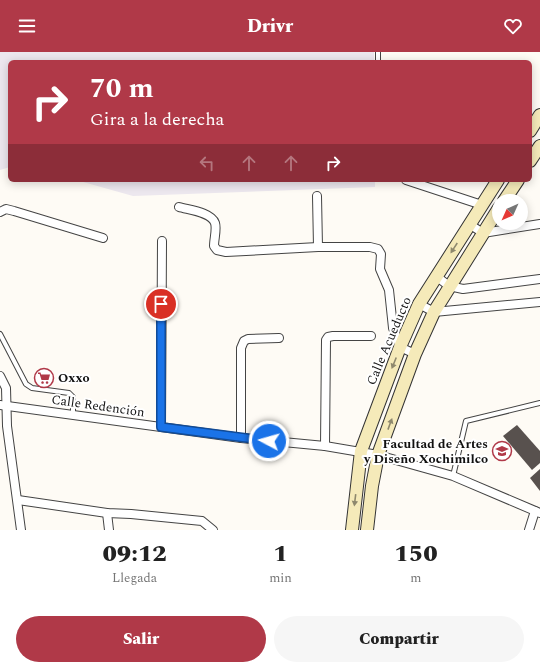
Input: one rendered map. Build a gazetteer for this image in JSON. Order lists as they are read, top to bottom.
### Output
{
  "streets": {
    "street": ["Calle Acueducto", "Calle Redención"]
  },
  "crossings": [
    ["Calle Acueducto", "Calle Redención"]
  ],
  "places": {
    "supermarket": ["Oxxo"],
    "school or university": ["Facultad de Artes y Diseño Xochimilco"]
  },
  "north": "bottom left",
  "page": {
    "header": "Drivr",
    "turn": ["70 m", "Gira a la derecha"],
    "eta": [
      "09:12",
      "Llegada",
      "1",
      "min",
      "150",
      "m"
    ],
    "buttons": ["Salir", "Compartir"]
  }
}
